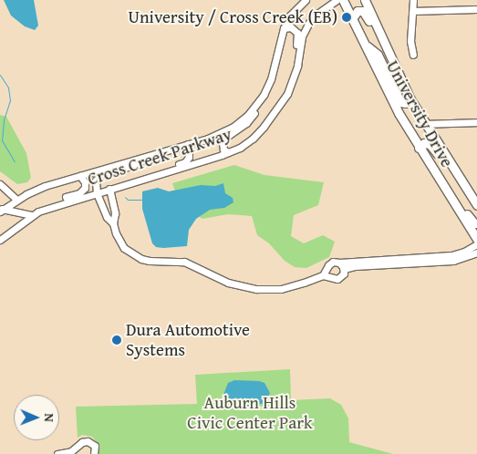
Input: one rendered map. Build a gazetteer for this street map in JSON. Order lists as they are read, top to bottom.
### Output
{
  "streets": {
    "main road": ["University Drive"],
    "street": ["Cross Creek Parkway"]
  },
  "parks": ["Auburn Hills Civic Center Park"],
  "places": ["University / Cross Creek (EB)", "Dura Automotive Systems"],
  "north": "right"
}
